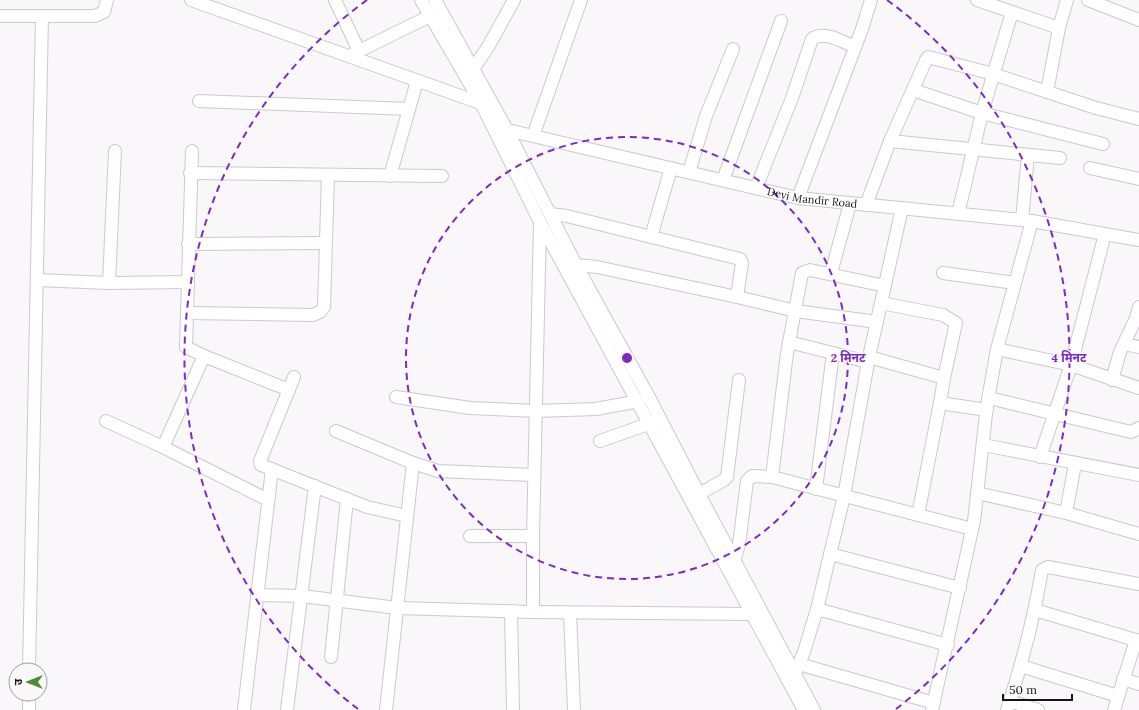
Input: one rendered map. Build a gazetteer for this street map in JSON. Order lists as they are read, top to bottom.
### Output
{
  "streets": {
    "street": ["Devi Mandir Road"]
  },
  "scale_bar": "50 m",
  "north": "left",
  "rings": ["2 मिनट", "4 मिनट"]
}
